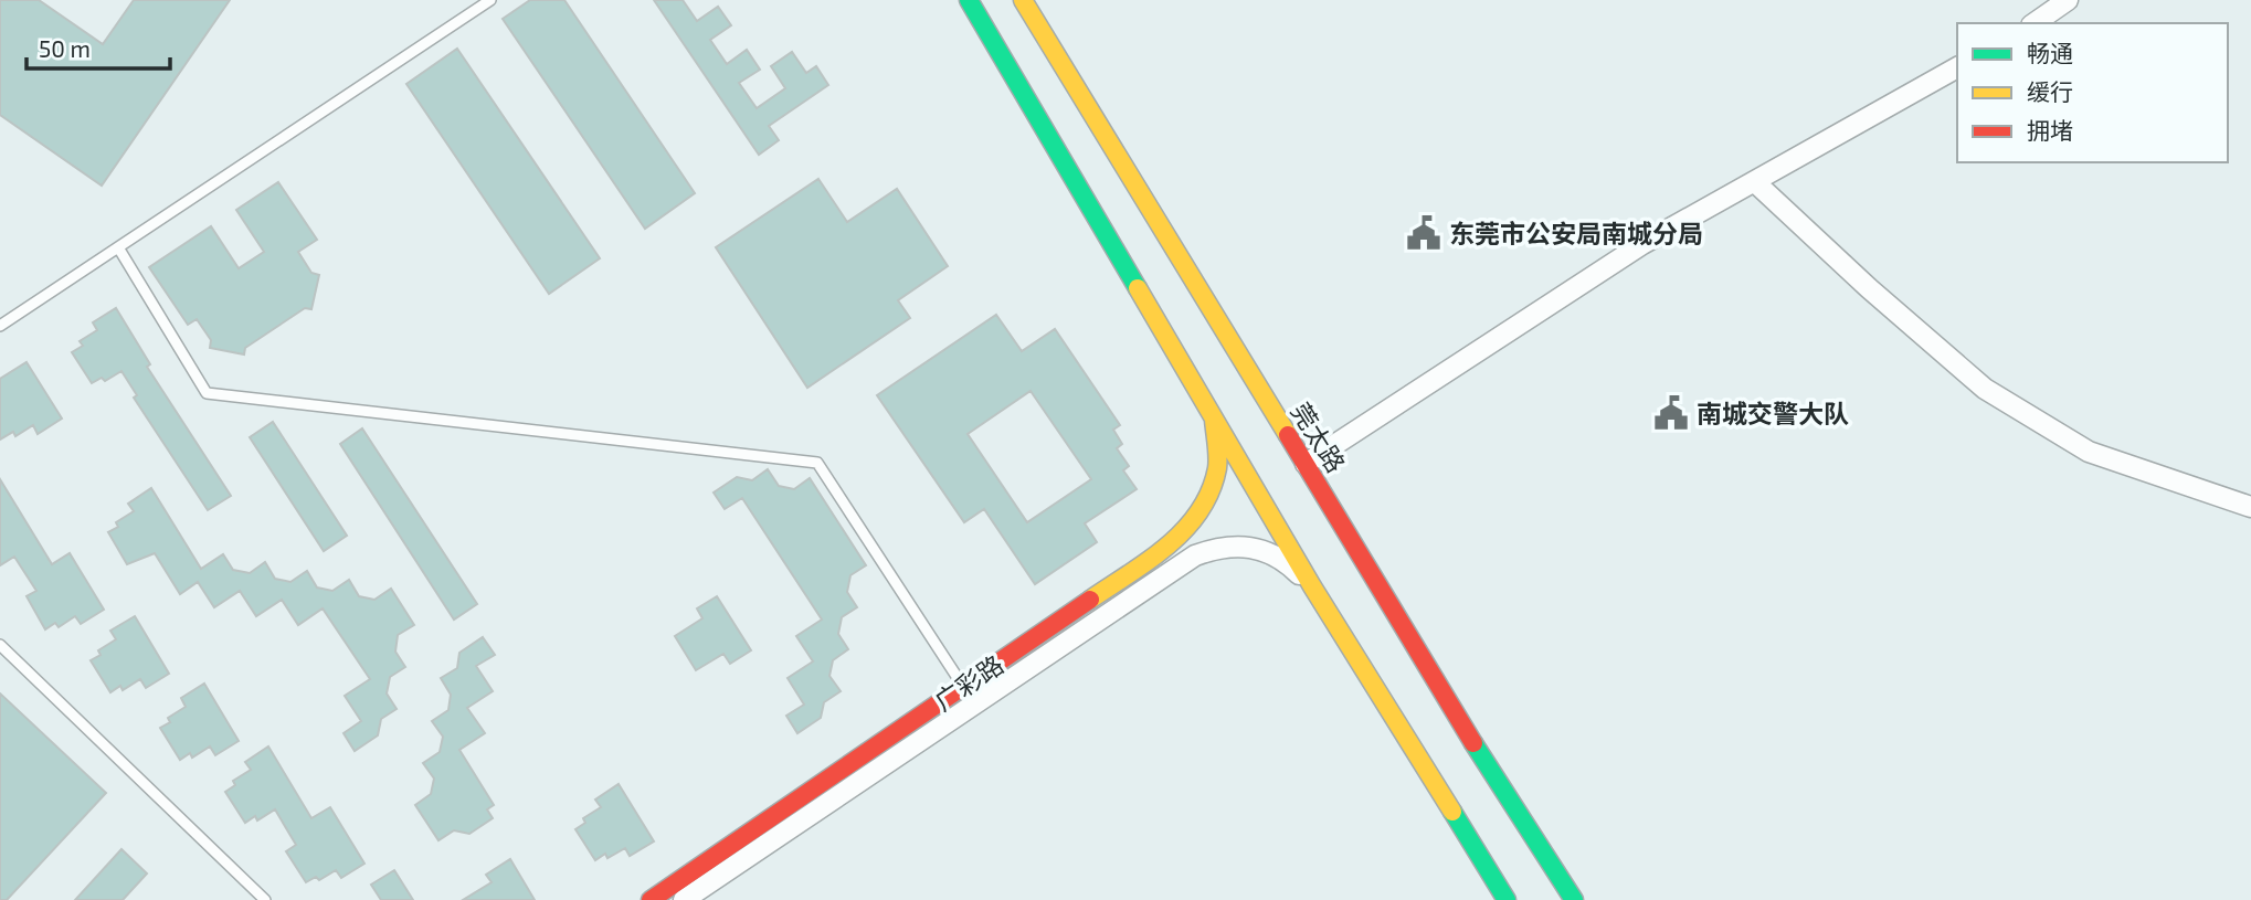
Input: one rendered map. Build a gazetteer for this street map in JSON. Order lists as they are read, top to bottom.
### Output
{
  "streets": {
    "main road": ["莞太路", "广彩路"]
  },
  "places": {
    "public building": ["东莞市公安局南城分局", "南城交警大队"]
  },
  "legend": ["畅通", "缓行", "拥堵"],
  "scale_bar": "50 m"
}
